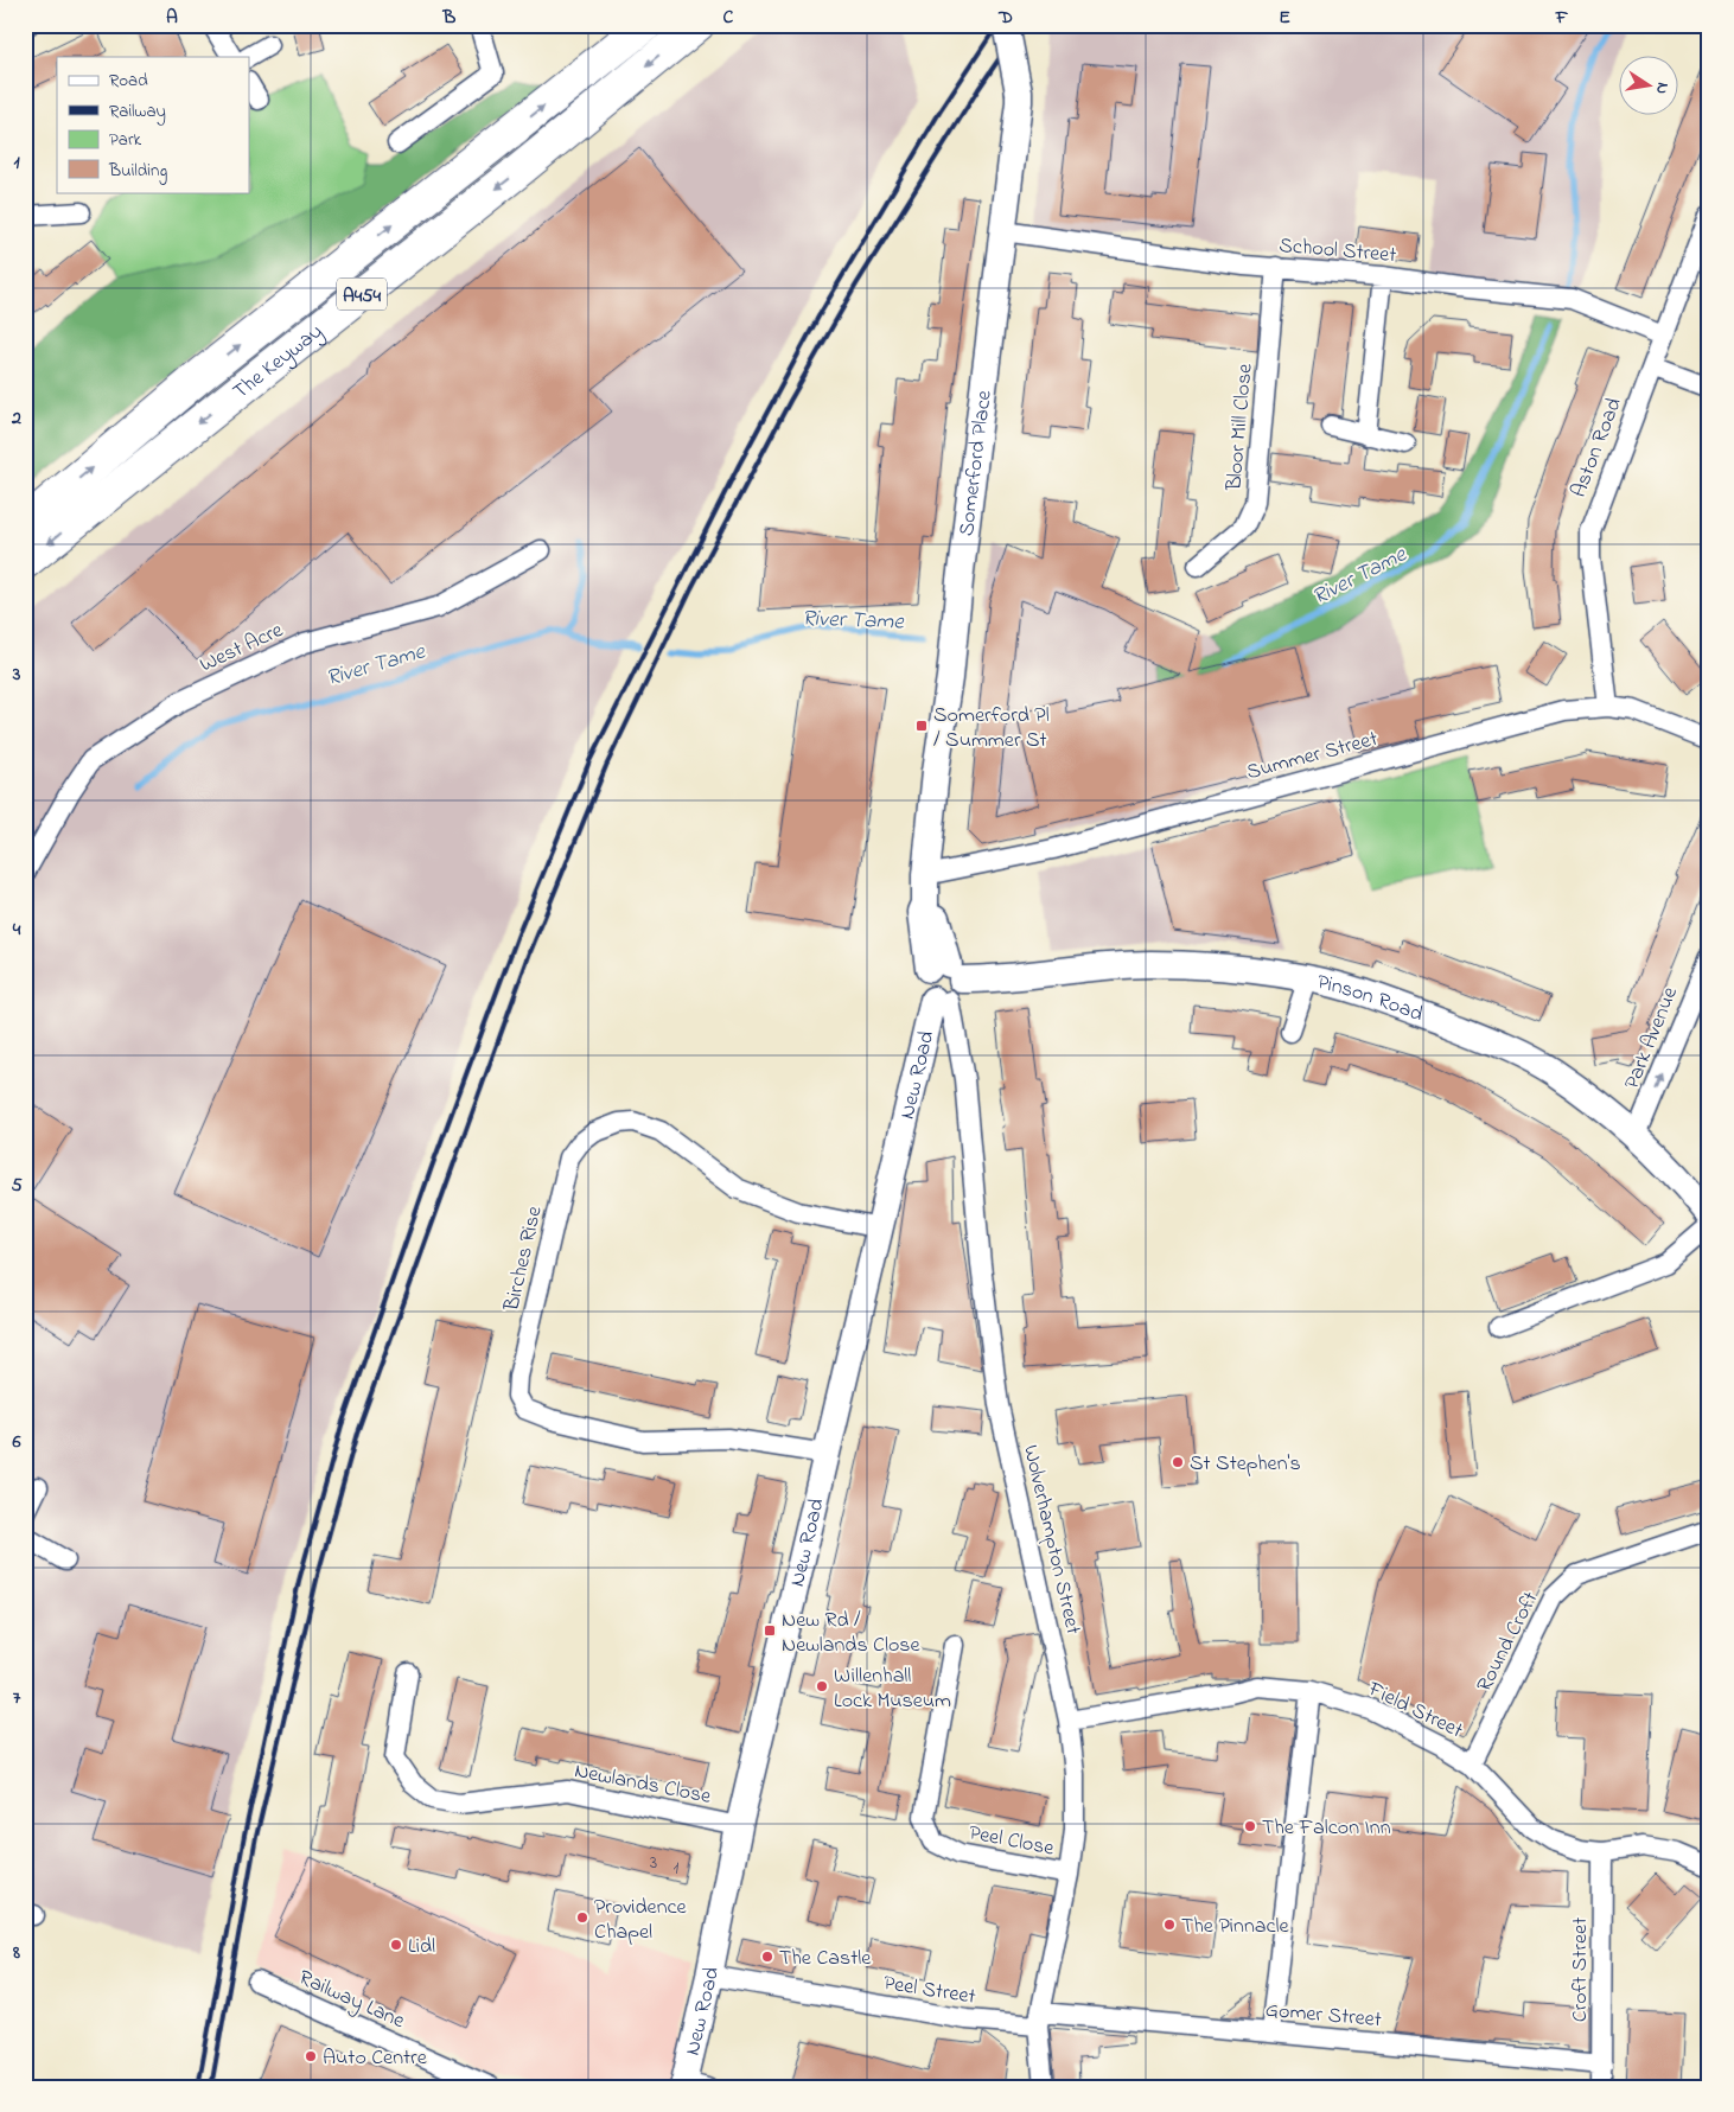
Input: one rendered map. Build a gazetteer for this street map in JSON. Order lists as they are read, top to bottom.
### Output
{
  "streets": {
    "highway": ["A454", "The Keyway"],
    "main road": ["Somerford Place", "Pinson Road", "New Road"],
    "street": [
      "School Street",
      "Bloor Mill Close",
      "Aston Road",
      "West Acre",
      "Summer Street",
      "Park Avenue",
      "Birches Rise",
      "Wolverhampton Street",
      "Round Croft",
      "Field Street",
      "Newlands Close",
      "Peel Close",
      "Croft Street",
      "Peel Street",
      "Railway Lane",
      "Gomer Street"
    ]
  },
  "crossings": [
    ["School Street", "Bloor Mill Close"],
    ["School Street", "Aston Road"],
    ["School Street", "Somerford Place"],
    ["Aston Road", "Summer Street"],
    ["Somerford Place", "Summer Street"],
    ["Somerford Place", "Pinson Road"],
    ["Somerford Place", "New Road"],
    ["Somerford Place", "Wolverhampton Street"],
    ["Pinson Road", "Park Avenue"],
    ["Pinson Road", "New Road"],
    ["Pinson Road", "Wolverhampton Street"],
    ["New Road", "Birches Rise"],
    ["New Road", "Wolverhampton Street"],
    ["New Road", "Newlands Close"],
    ["New Road", "Peel Street"],
    ["Wolverhampton Street", "Field Street"],
    ["Wolverhampton Street", "Peel Close"],
    ["Wolverhampton Street", "Peel Street"],
    ["Wolverhampton Street", "Gomer Street"],
    ["Round Croft", "Field Street"],
    ["Field Street", "Croft Street"],
    ["Croft Street", "Gomer Street"],
    ["Peel Street", "Gomer Street"]
  ],
  "one_way": ["Park Avenue"],
  "water": ["River Tame"],
  "places": {
    "transit": ["Somerford Pl / Summer St", "New Rd / Newlands Close"],
    "other": [
      "St Stephen's",
      "Willenhall Lock Museum",
      "The Falcon Inn",
      "Providence Chapel",
      "The Pinnacle",
      "Lidl",
      "The Castle",
      "Auto Centre"
    ]
  },
  "house_numbers": ["3", "1"],
  "legend": [
    "Road",
    "Railway",
    "Park",
    "Building"
  ],
  "north": "right",
  "grid": {
    "columns": [
      "A",
      "B",
      "C",
      "D",
      "E",
      "F"
    ],
    "rows": [
      "1",
      "2",
      "3",
      "4",
      "5",
      "6",
      "7",
      "8"
    ]
  }
}
